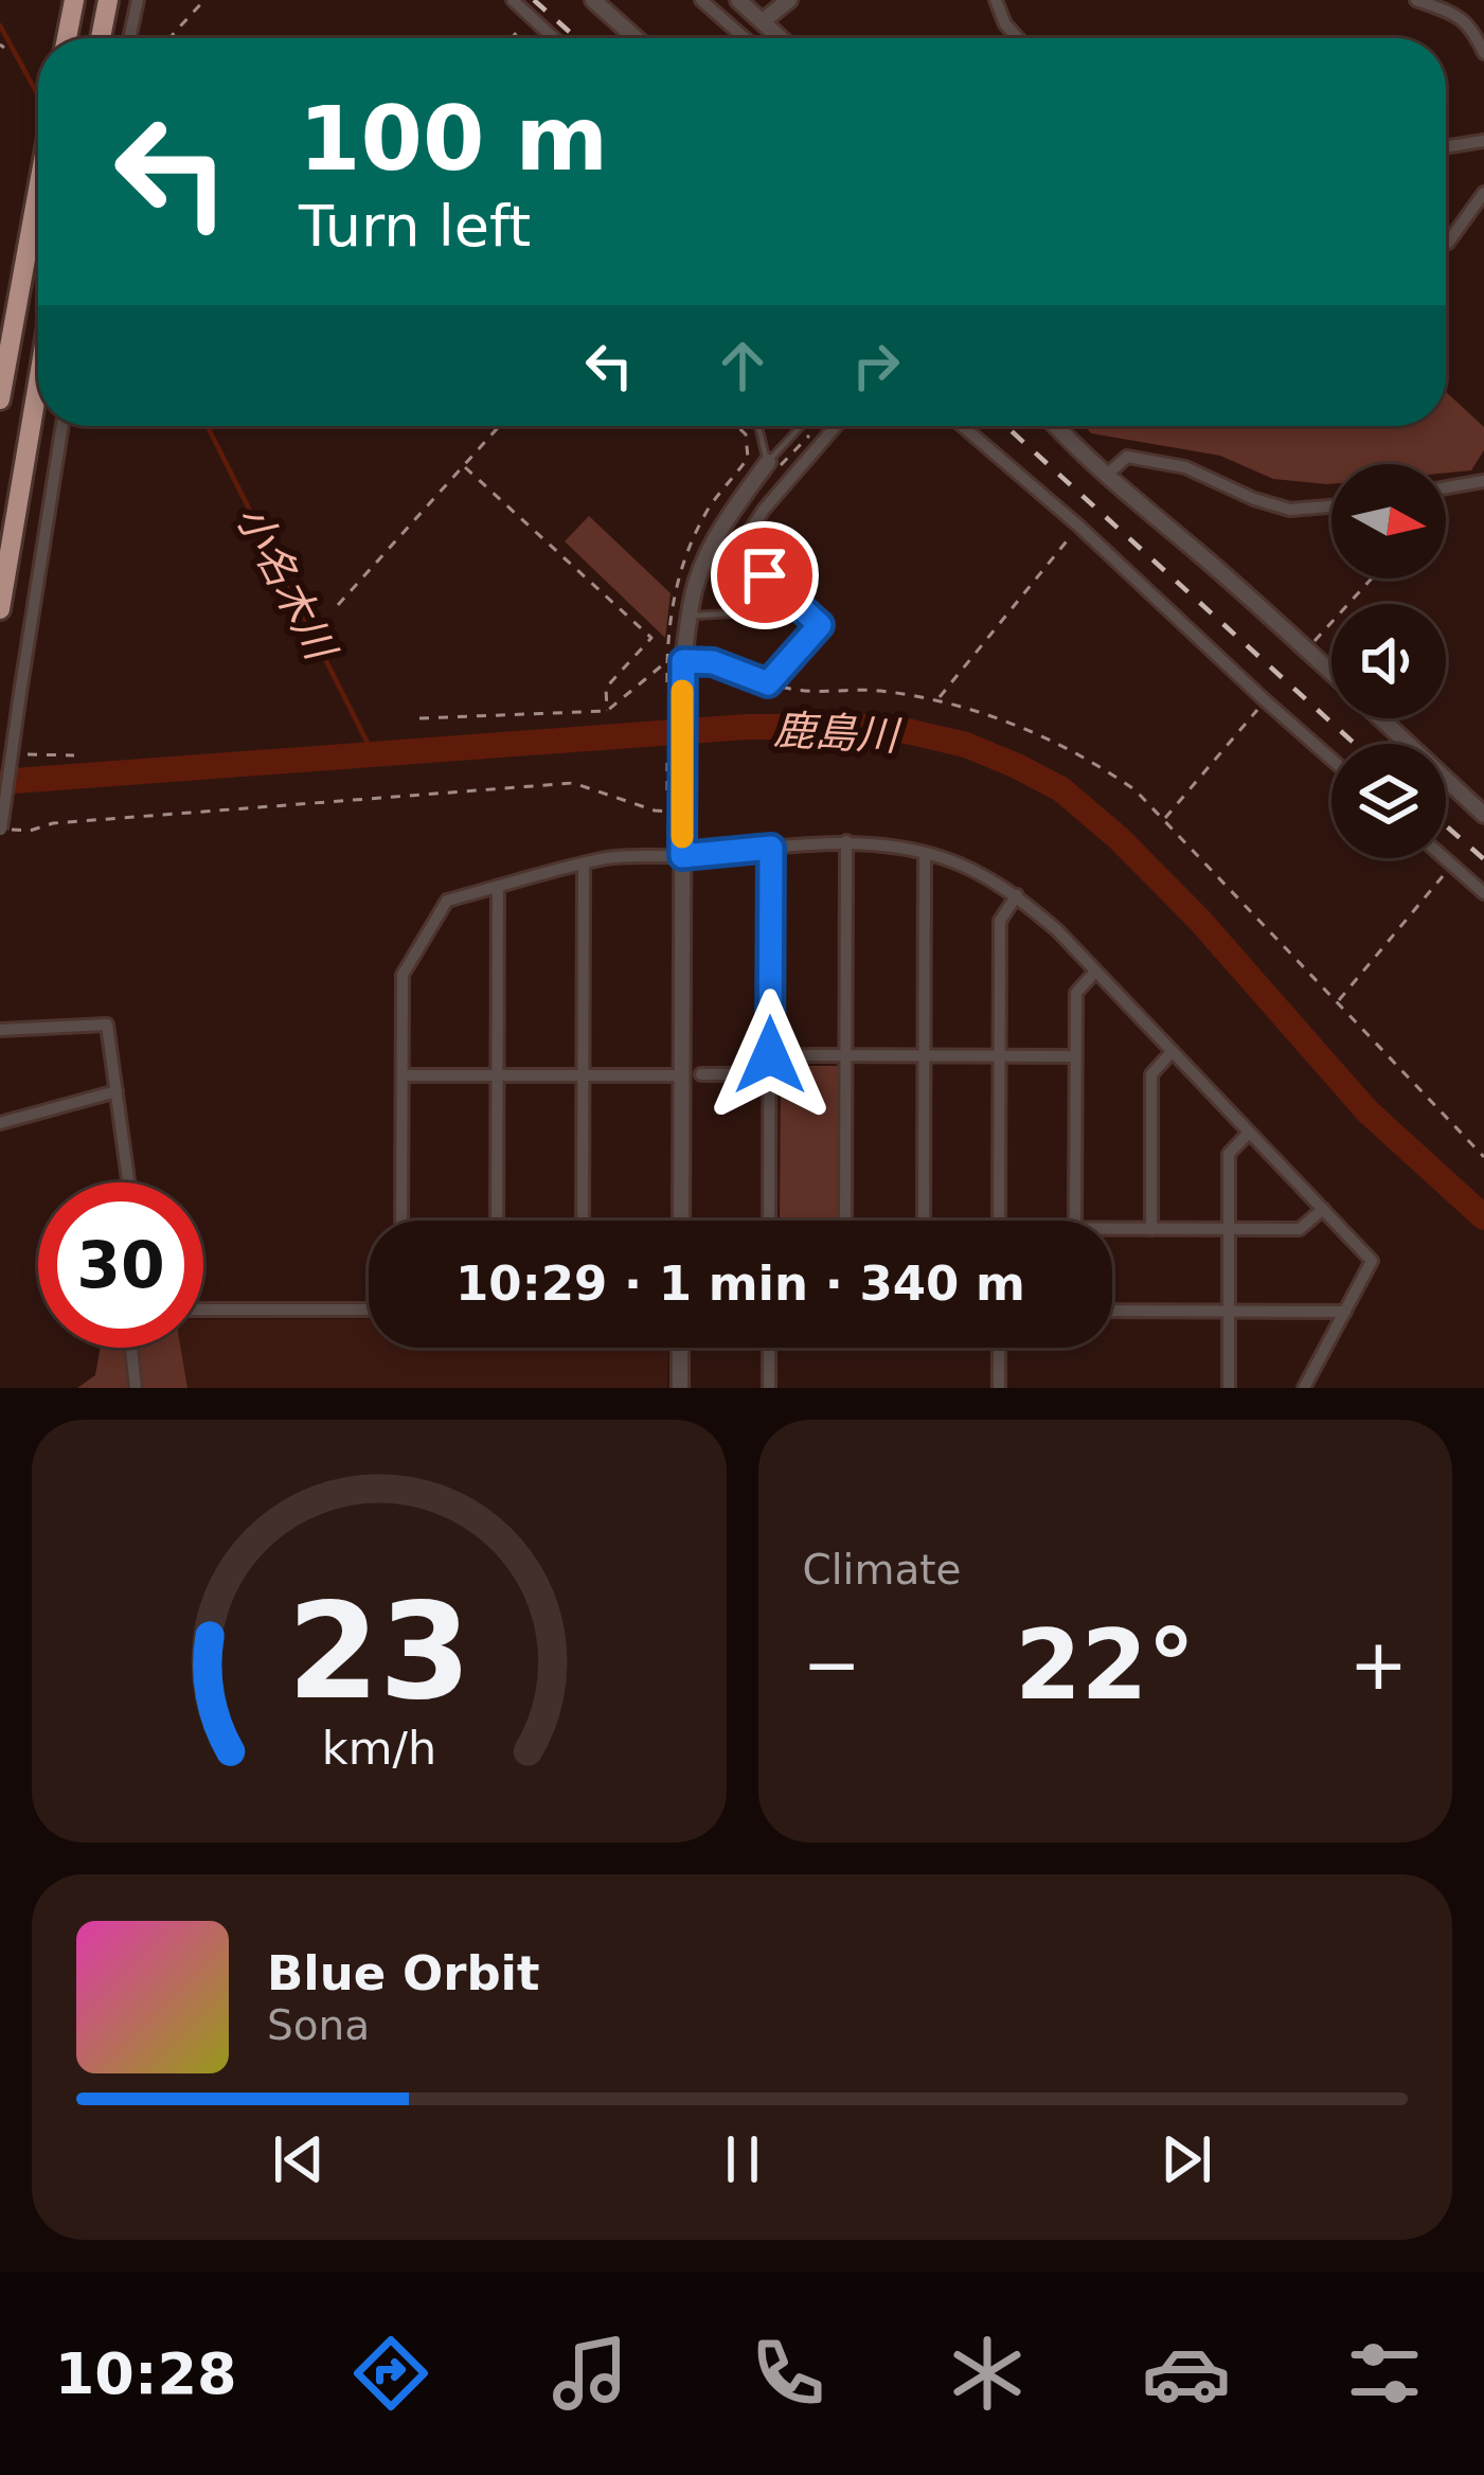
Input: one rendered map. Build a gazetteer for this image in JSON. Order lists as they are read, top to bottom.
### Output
{
  "water": ["小名木川", "鹿島川"],
  "north": "right",
  "page": {
    "turn": ["100 m", "Turn left"],
    "limit": "30",
    "trip": "10:29 · 1 min · 340 m",
    "tile": "Climate",
    "heat": ["−", "22°", "+"],
    "song": ["Blue Orbit", "Sona"],
    "tabs": "10:28",
    "gauge": ["23", "km/h"]
  }
}
